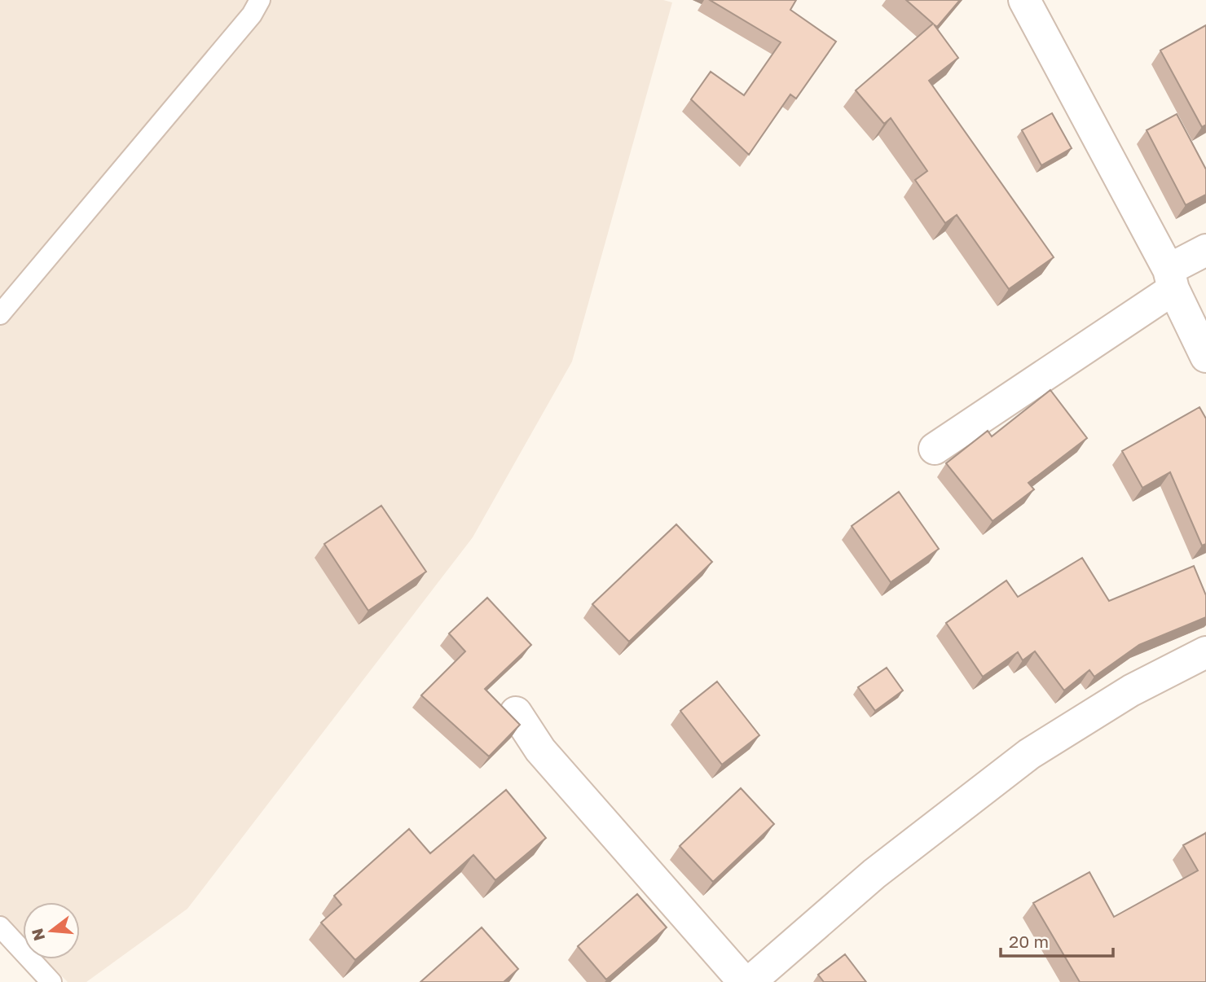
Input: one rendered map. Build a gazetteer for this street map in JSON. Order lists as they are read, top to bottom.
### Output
{
  "scale_bar": "20 m",
  "north": "left"
}
